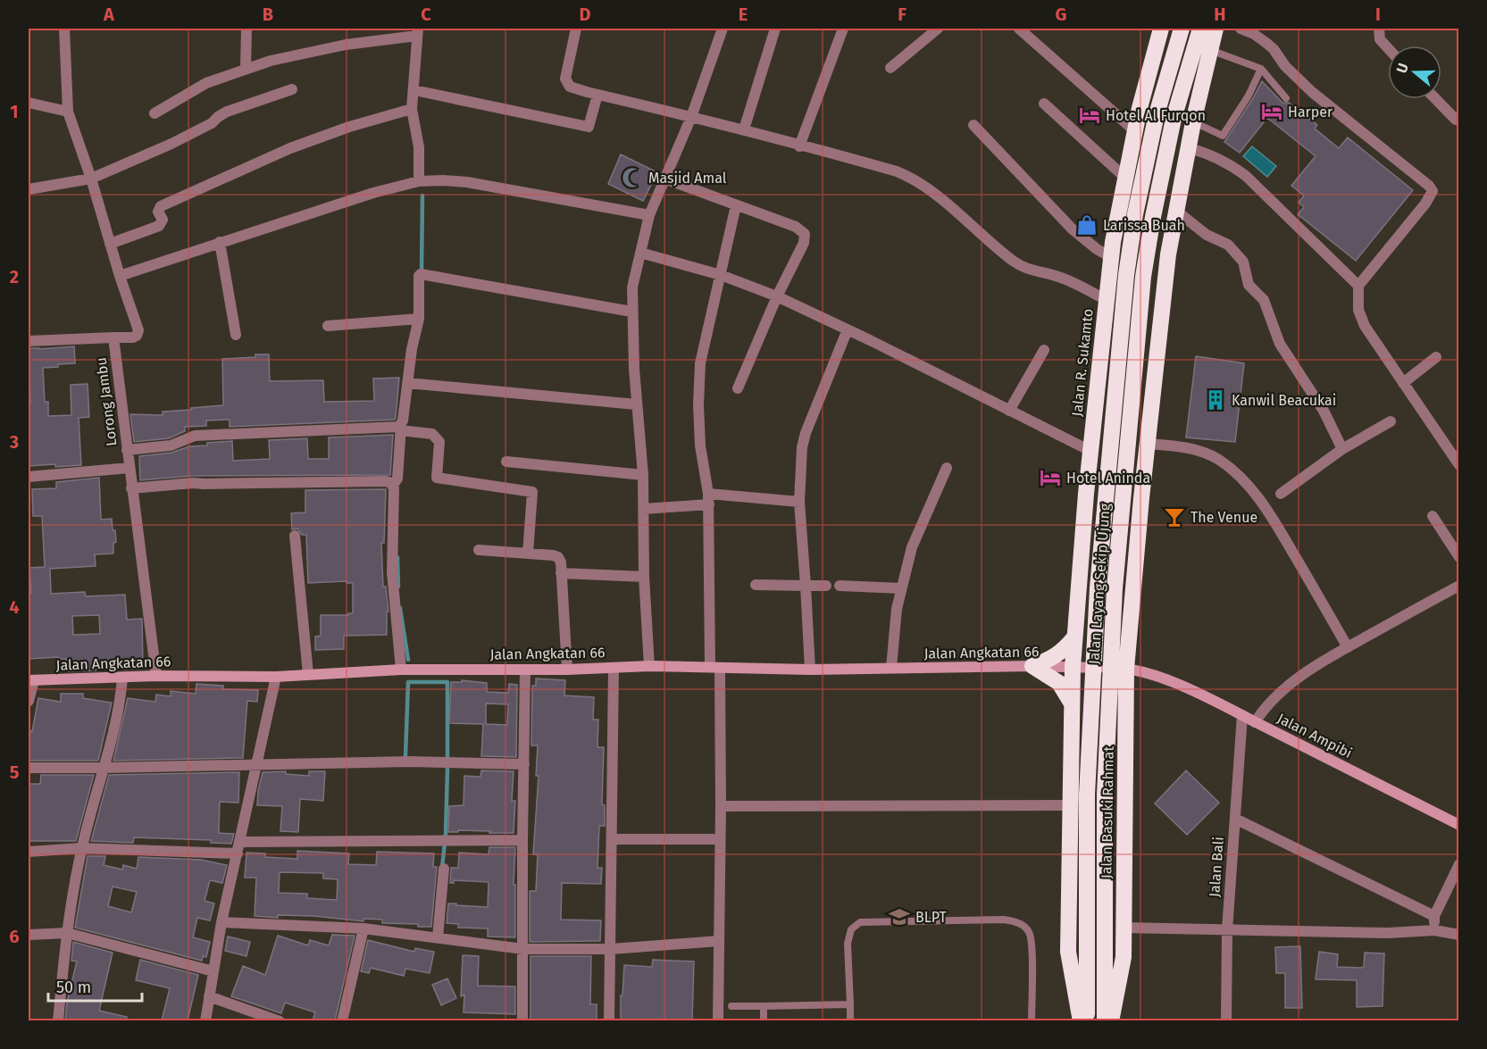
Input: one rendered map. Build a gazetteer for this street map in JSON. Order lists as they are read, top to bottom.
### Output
{
  "streets": {
    "highway": ["Jalan R. Sukamto", "Jalan Layang Sekip Ujung", "Jalan Basuki Rahmat"],
    "street": [
      "Lorong Jambu",
      "Jalan Angkatan 66",
      "Jalan Ampibi",
      "Jalan Bali"
    ]
  },
  "crossings": [
    ["Jalan R. Sukamto", "Jalan Angkatan 66"],
    ["Lorong Jambu", "Jalan Angkatan 66"],
    ["Jalan Angkatan 66", "Jalan Ampibi"],
    ["Jalan Angkatan 66", "Jalan Basuki Rahmat"],
    ["Jalan Ampibi", "Jalan Basuki Rahmat"],
    ["Jalan Ampibi", "Jalan Bali"]
  ],
  "places": {
    "hotel": ["Harper", "Hotel Al Furqon", "Hotel Aninda"],
    "mosque": ["Masjid Amal"],
    "shop": ["Larissa Buah"],
    "building": ["Kanwil Beacukai"],
    "bar": ["The Venue"],
    "school or university": ["BLPT"]
  },
  "scale_bar": "50 m",
  "north": "left",
  "grid": {
    "columns": [
      "A",
      "B",
      "C",
      "D",
      "E",
      "F",
      "G",
      "H",
      "I"
    ],
    "rows": [
      "1",
      "2",
      "3",
      "4",
      "5",
      "6"
    ]
  }
}
